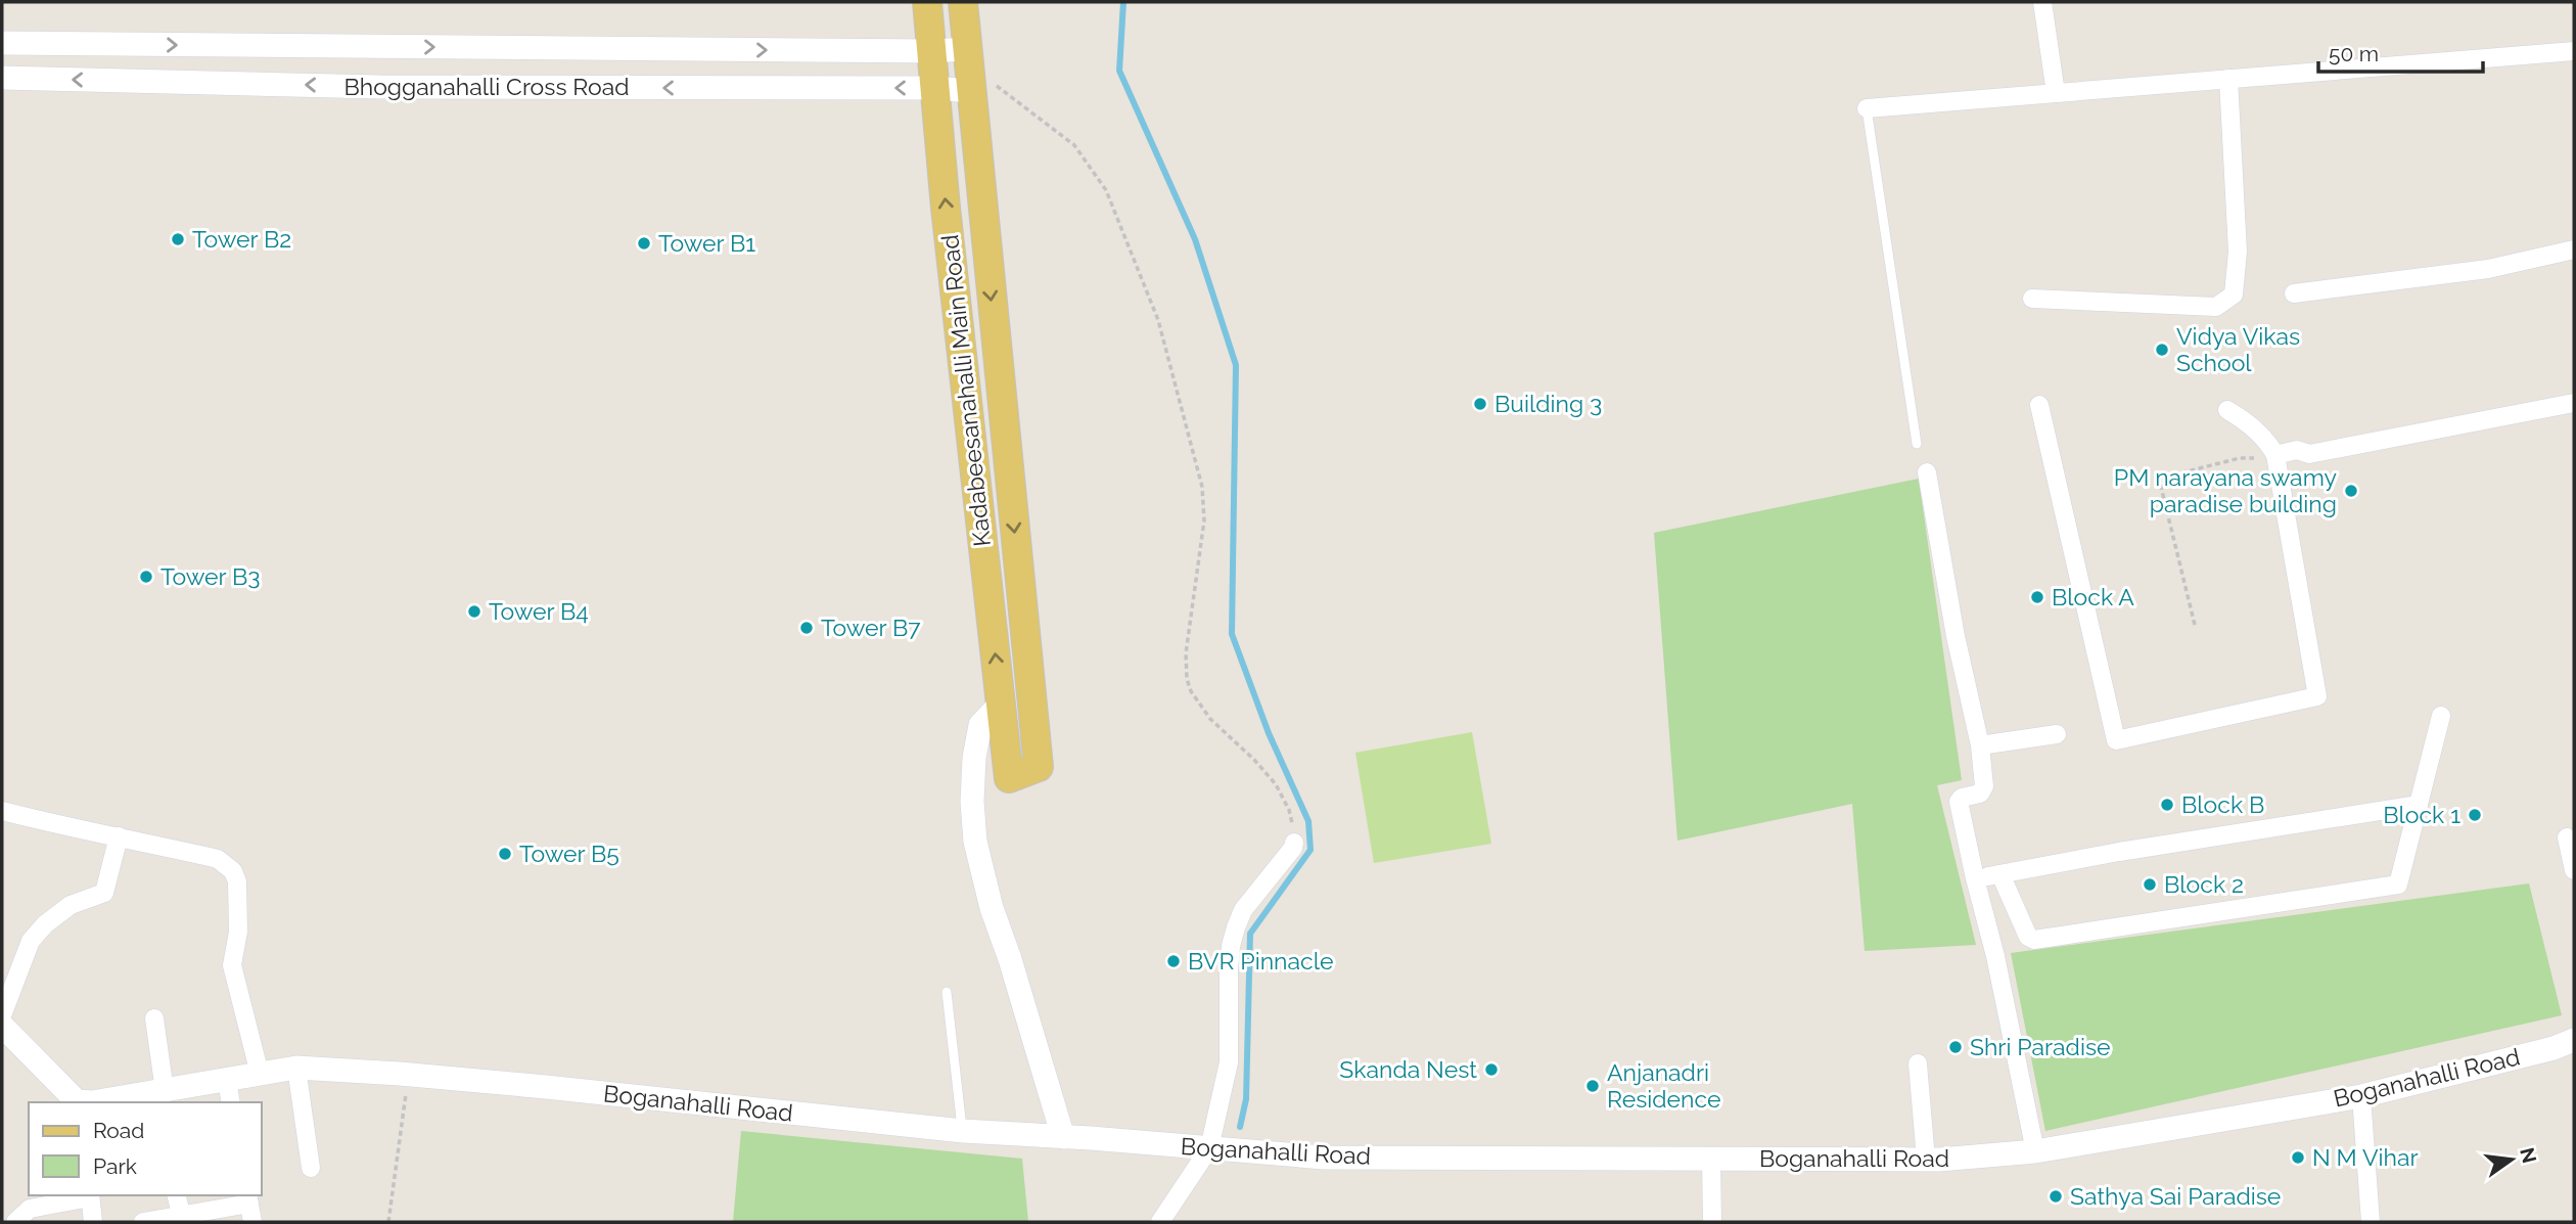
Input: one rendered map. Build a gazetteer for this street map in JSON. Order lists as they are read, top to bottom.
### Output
{
  "streets": {
    "main road": ["Kadabeesanahalli Main Road"],
    "street": ["Bhogganahalli Cross Road", "Boganahalli Road"]
  },
  "crossings": [
    ["Bhogganahalli Cross Road", "Kadabeesanahalli Main Road"]
  ],
  "places": [
    "Tower B2",
    "Tower B1",
    "Vidya Vikas School",
    "Building 3",
    "PM narayana swamy paradise building",
    "Tower B3",
    "Block A",
    "Tower B4",
    "Tower B7",
    "Block B",
    "Block 1",
    "Tower B5",
    "Block 2",
    "BVR Pinnacle",
    "Shri Paradise",
    "Skanda Nest",
    "Anjanadri Residence",
    "N M Vihar",
    "Sathya Sai Paradise"
  ],
  "legend": ["Road", "Park"],
  "scale_bar": "50 m",
  "north": "right"
}
